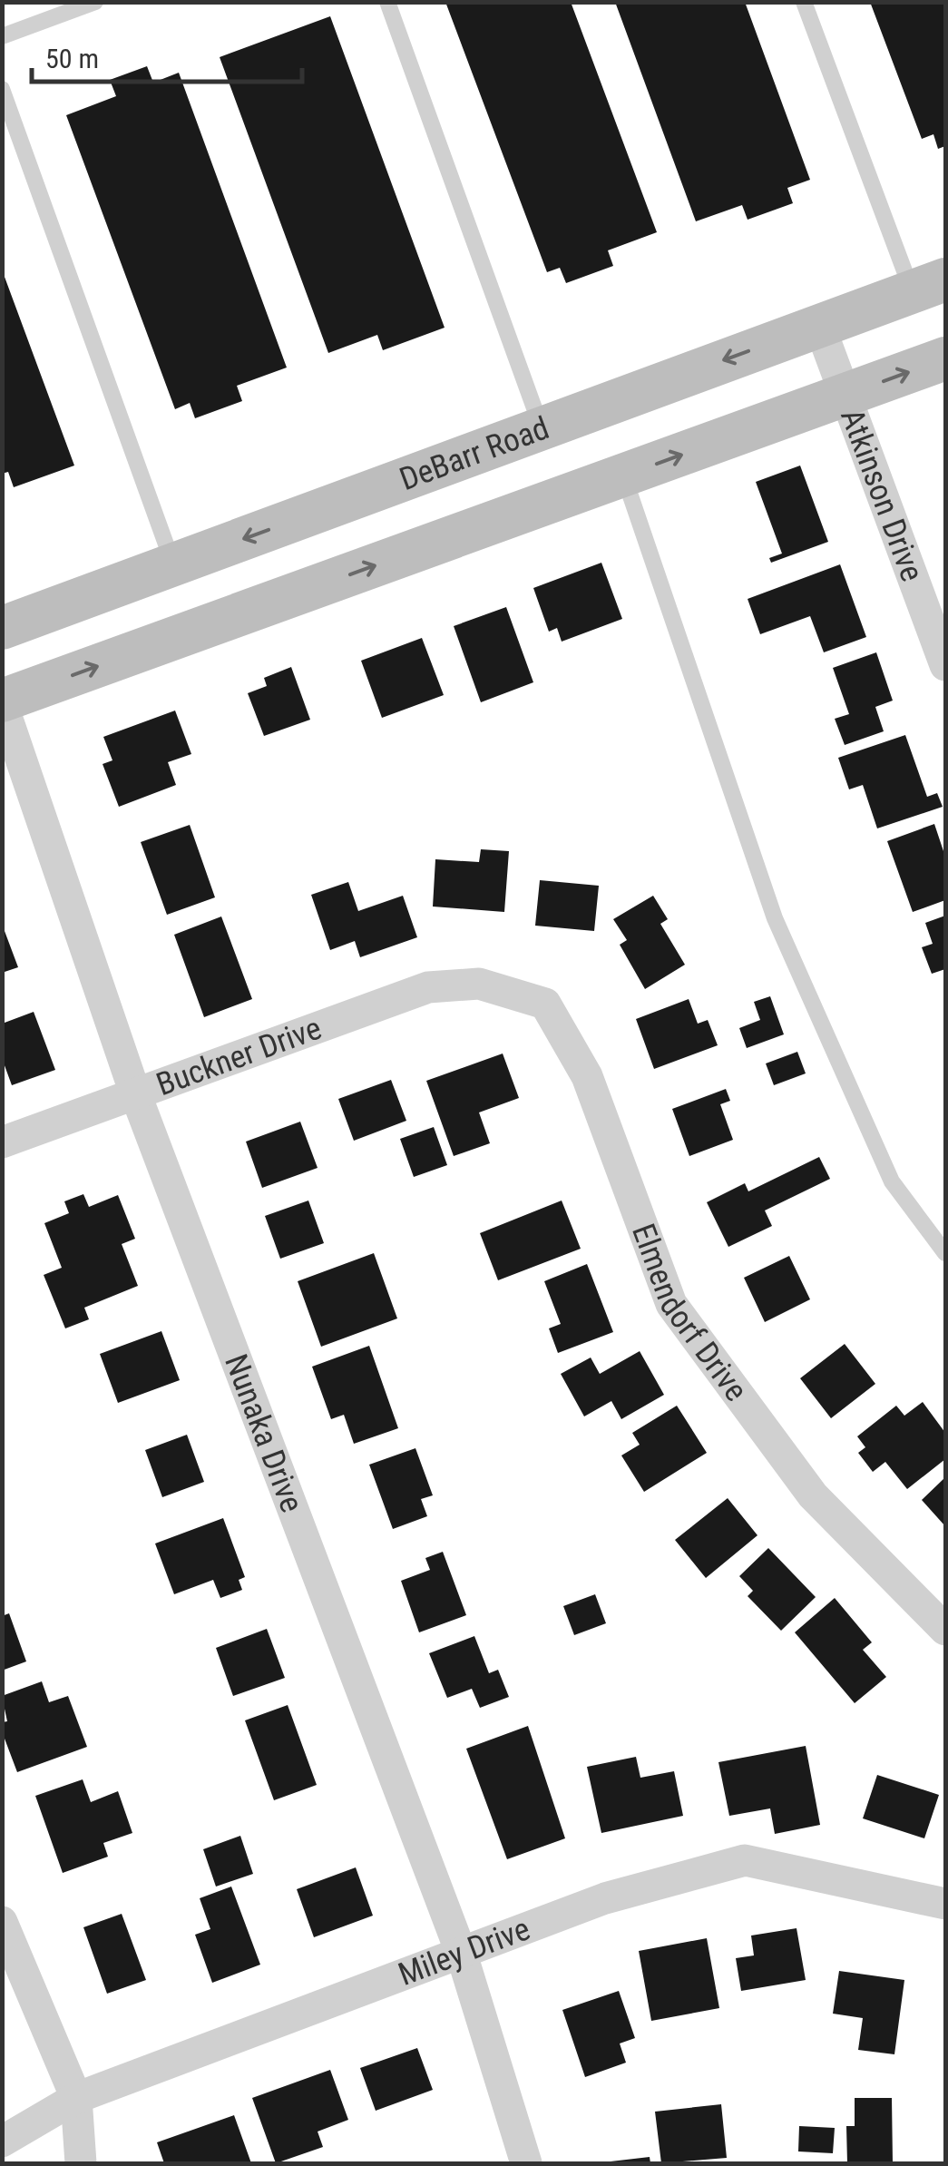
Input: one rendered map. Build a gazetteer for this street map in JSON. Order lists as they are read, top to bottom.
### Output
{
  "streets": {
    "main road": ["DeBarr Road"],
    "street": [
      "Atkinson Drive",
      "Buckner Drive",
      "Elmendorf Drive",
      "Nunaka Drive",
      "Miley Drive"
    ]
  },
  "crossings": [
    ["DeBarr Road", "Atkinson Drive"],
    ["Buckner Drive", "Elmendorf Drive"],
    ["Buckner Drive", "Nunaka Drive"],
    ["Nunaka Drive", "Miley Drive"]
  ],
  "scale_bar": "50 m"
}
